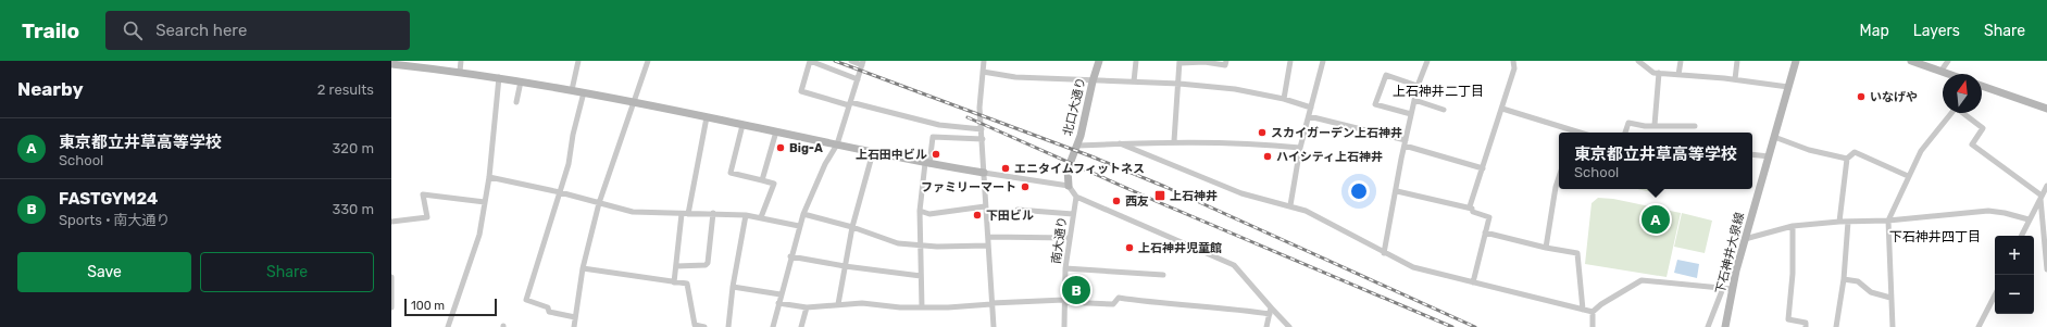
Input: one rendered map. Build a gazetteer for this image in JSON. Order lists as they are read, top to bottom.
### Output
{
  "streets": {
    "street": ["北口大通り", "南大通り", "下石神井大泉線"]
  },
  "districts": ["上石神井二丁目", "下石神井四丁目"],
  "places": {
    "other": [
      "いなげや",
      "スカイガーデン上石神井",
      "Big-A",
      "上石田中ビル",
      "ハイシティ上石神井",
      "エニタイムフィットネス",
      "ファミリーマート",
      "西友",
      "下田ビル",
      "上石神井児童館"
    ],
    "transit": ["上石神井"]
  },
  "scale_bar": "100 m",
  "north": "top",
  "page": {
    "header": "Trailo",
    "search": "Search here",
    "nav": ["Map", "Layers", "Share"],
    "heading": ["Nearby", "2 results"],
    "list": [
      {
        "mark": "A",
        "name": "東京都立井草高等学校",
        "note": "School",
        "value": "320 m"
      },
      {
        "mark": "B",
        "name": "FASTGYM24",
        "note": "Sports · 南大通り",
        "value": "330 m"
      }
    ],
    "popup": ["東京都立井草高等学校", "School"],
    "pins": ["A", "B"],
    "map_buttons": ["+", "−"],
    "buttons": ["Save", "Share"],
    "scale": "100 m"
  }
}
